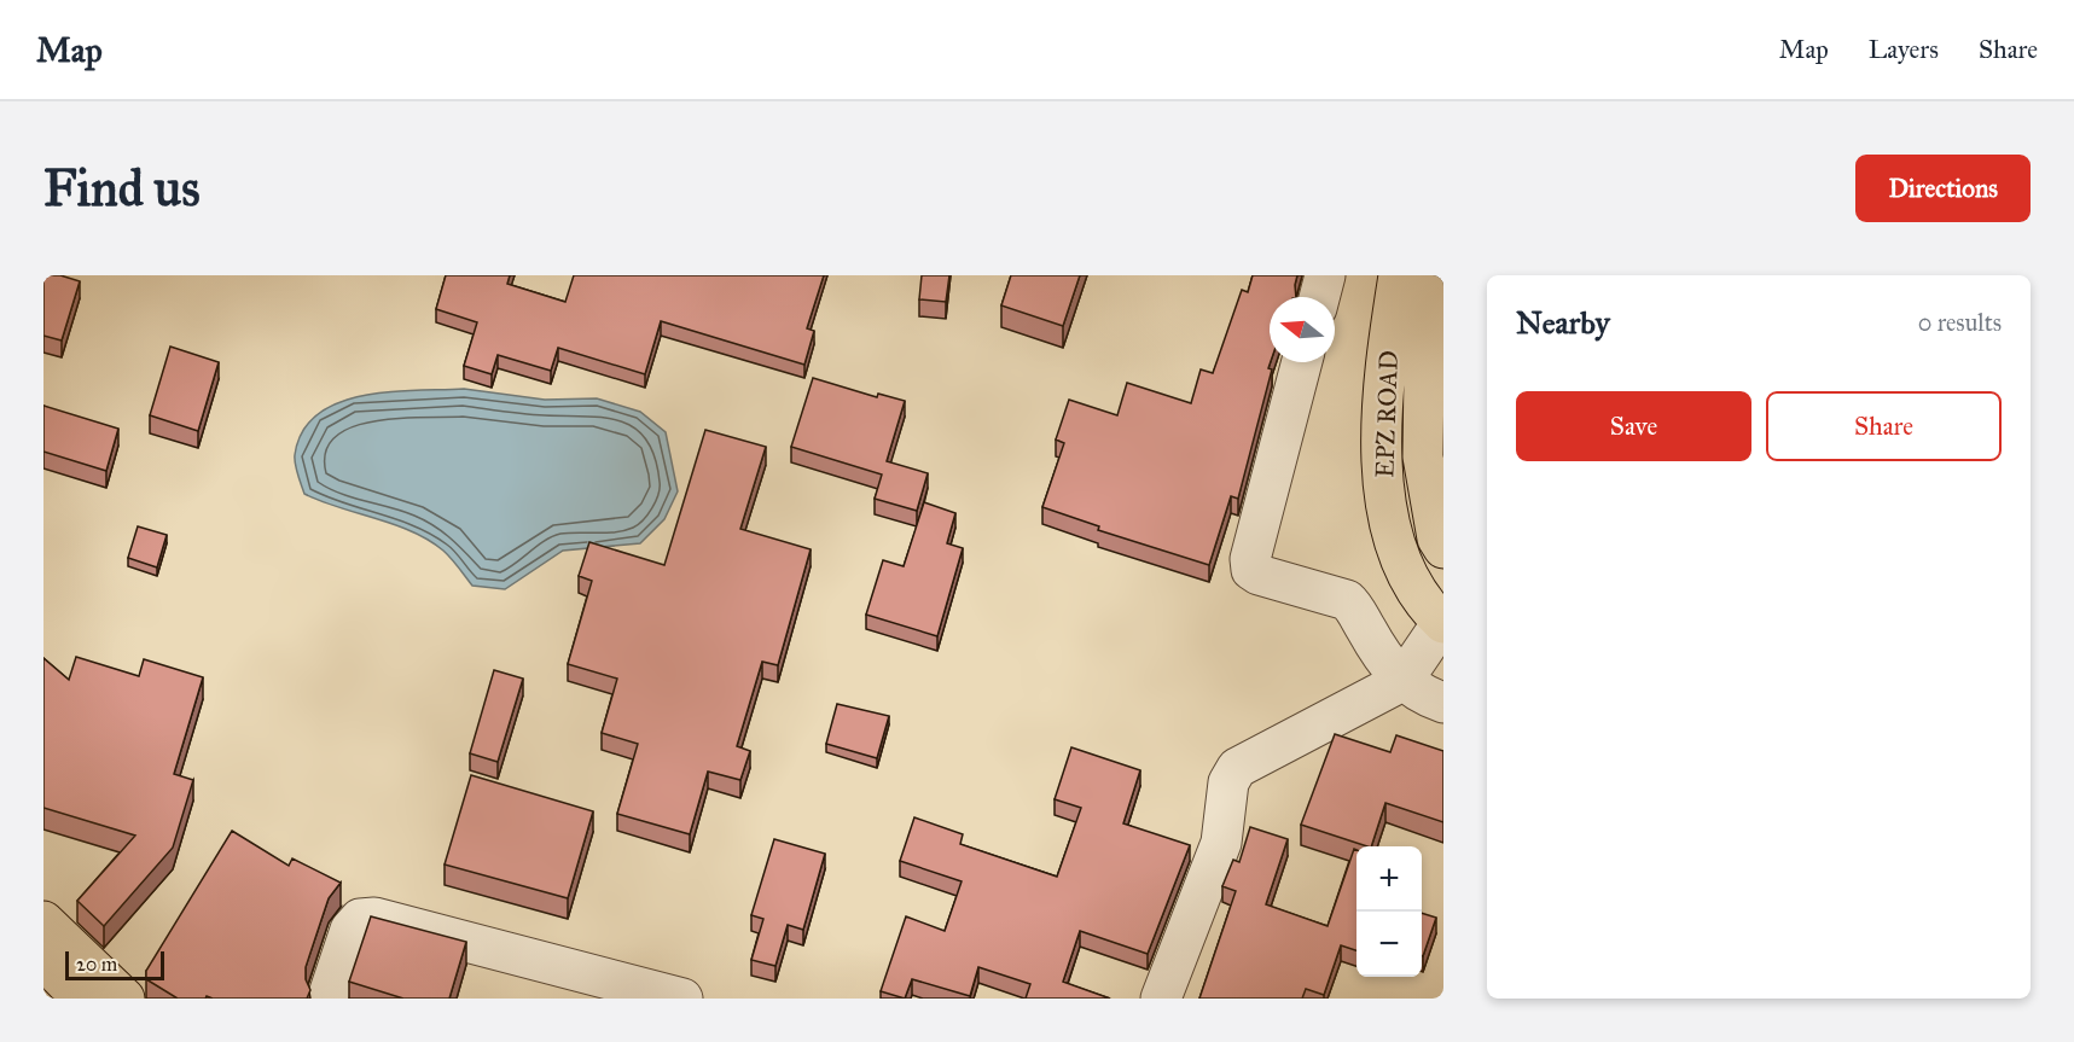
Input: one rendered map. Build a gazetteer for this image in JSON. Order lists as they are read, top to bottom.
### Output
{
  "streets": {
    "main road": ["EPZ ROAD"]
  },
  "scale_bar": "20 m",
  "north": "left",
  "page": {
    "header": "Map",
    "nav": ["Map", "Layers", "Share"],
    "buttons": [
      "Directions",
      ["Save", "Share"]
    ],
    "title": "Find us",
    "heading": ["Nearby", "0 results"],
    "map_buttons": ["+", "−"],
    "scale": "20 m"
  }
}
